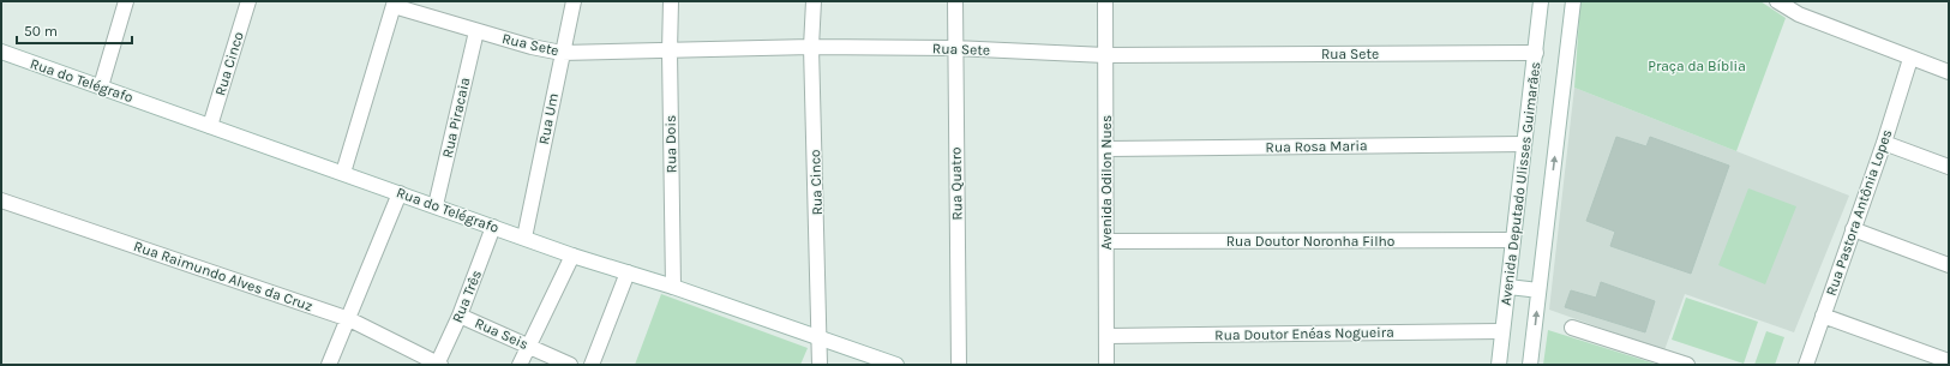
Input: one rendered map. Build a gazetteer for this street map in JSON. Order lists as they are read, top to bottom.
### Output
{
  "streets": {
    "street": [
      "Rua Sete",
      "Rua Cinco",
      "Rua do Telégrafo",
      "Rua Piracaia",
      "Rua Um",
      "Rua Dois",
      "Rua Rosa Maria",
      "Avenida Odilon Nues",
      "Rua Quatro",
      "Avenida Deputado Ulisses Guimarães",
      "Rua Pastora Antônia Lopes",
      "Rua Doutor Noronha Filho",
      "Rua Raimundo Alves da Cruz",
      "Rua Três",
      "Rua Seis",
      "Rua Doutor Enéas Nogueira"
    ]
  },
  "crossings": [
    ["Rua Sete", "Rua Cinco"],
    ["Rua Sete", "Rua Piracaia"],
    ["Rua Sete", "Rua Um"],
    ["Rua Sete", "Rua Dois"],
    ["Rua Sete", "Avenida Odilon Nues"],
    ["Rua Sete", "Rua Quatro"],
    ["Rua Sete", "Avenida Deputado Ulisses Guimarães"],
    ["Rua Cinco", "Rua do Telégrafo"],
    ["Rua do Telégrafo", "Rua Piracaia"],
    ["Rua do Telégrafo", "Rua Um"],
    ["Rua do Telégrafo", "Rua Dois"],
    ["Rua do Telégrafo", "Rua Três"],
    ["Rua Rosa Maria", "Avenida Odilon Nues"],
    ["Rua Rosa Maria", "Avenida Deputado Ulisses Guimarães"],
    ["Avenida Odilon Nues", "Rua Doutor Noronha Filho"],
    ["Avenida Odilon Nues", "Rua Doutor Enéas Nogueira"],
    ["Avenida Deputado Ulisses Guimarães", "Rua Doutor Noronha Filho"],
    ["Avenida Deputado Ulisses Guimarães", "Rua Doutor Enéas Nogueira"],
    ["Rua Raimundo Alves da Cruz", "Rua Três"],
    ["Rua Três", "Rua Seis"]
  ],
  "parks": ["Praça da Bíblia"],
  "scale_bar": "50 m"
}
